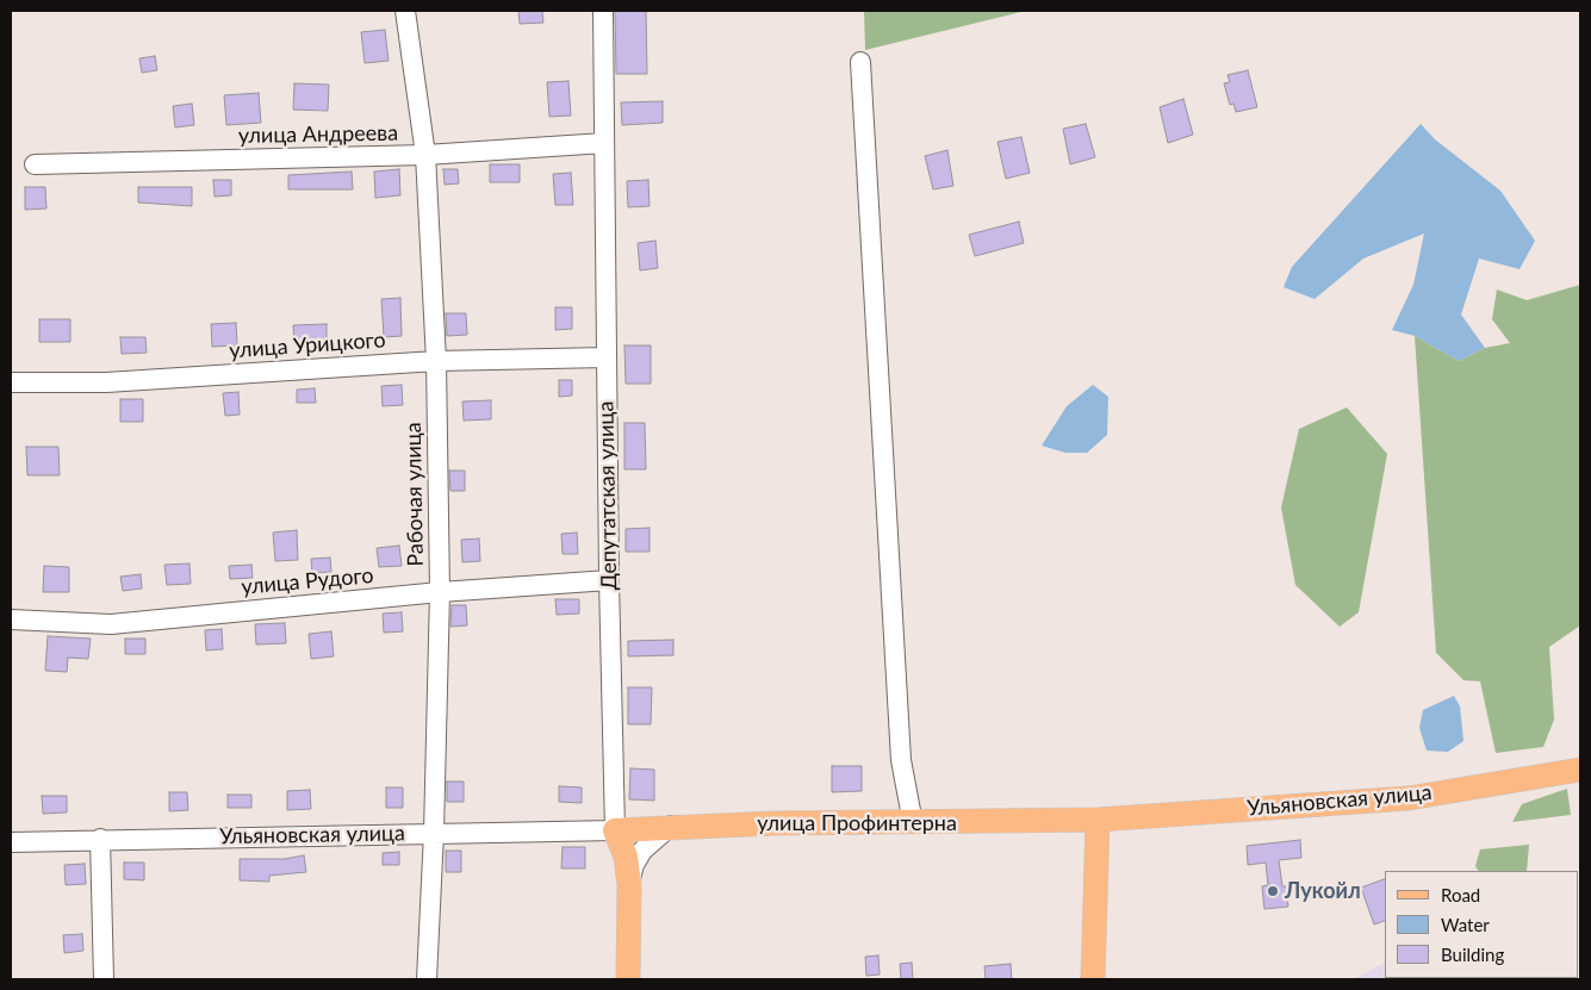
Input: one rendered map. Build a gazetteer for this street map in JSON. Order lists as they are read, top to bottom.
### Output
{
  "streets": {
    "main road": ["Депутатская улица", "Ульяновская улица", "улица Профинтерна"],
    "street": [
      "улица Андреева",
      "улица Урицкого",
      "Рабочая улица",
      "улица Рудого"
    ]
  },
  "crossings": [
    ["улица Андреева", "Рабочая улица"],
    ["улица Андреева", "Депутатская улица"],
    ["улица Урицкого", "Рабочая улица"],
    ["улица Урицкого", "Депутатская улица"],
    ["Рабочая улица", "улица Рудого"],
    ["Рабочая улица", "Ульяновская улица"],
    ["Депутатская улица", "улица Рудого"],
    ["Депутатская улица", "Ульяновская улица"],
    ["Депутатская улица", "улица Профинтерна"],
    ["Ульяновская улица", "улица Профинтерна"]
  ],
  "places": ["Лукойл"],
  "legend": ["Road", "Water", "Building"]
}
